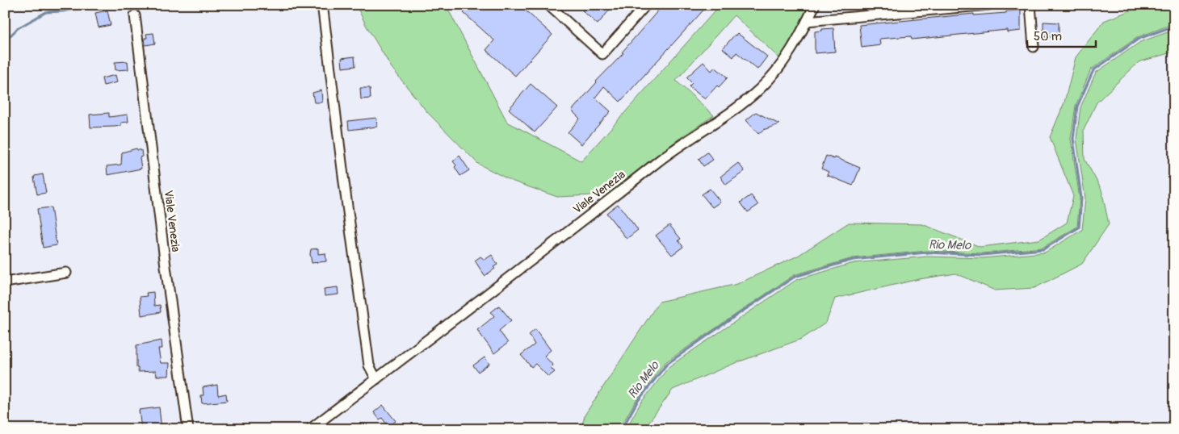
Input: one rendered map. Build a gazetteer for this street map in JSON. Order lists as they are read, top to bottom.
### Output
{
  "streets": {
    "street": ["Viale Venezia"]
  },
  "water": ["Rio Melo"],
  "scale_bar": "50 m"
}
